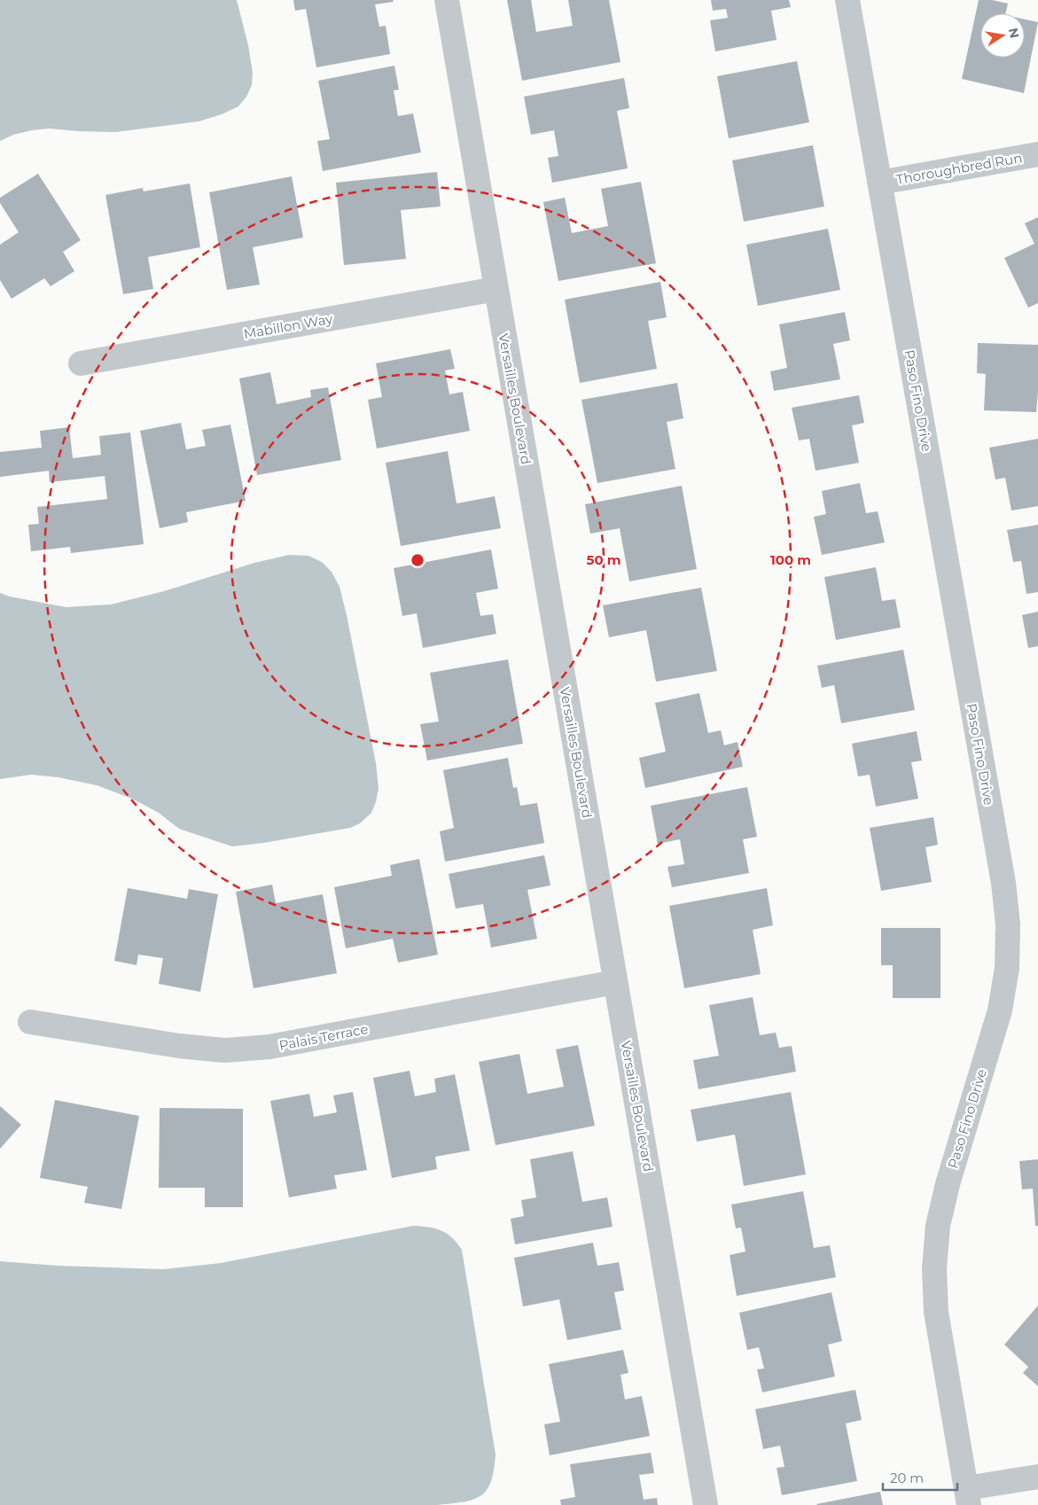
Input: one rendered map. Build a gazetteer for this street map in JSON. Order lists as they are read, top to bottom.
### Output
{
  "streets": {
    "street": [
      "Thoroughbred Run",
      "Mabillon Way",
      "Versailles Boulevard",
      "Paso Fino Drive",
      "Palais Terrace"
    ]
  },
  "crossings": [
    ["Thoroughbred Run", "Paso Fino Drive"],
    ["Mabillon Way", "Versailles Boulevard"],
    ["Versailles Boulevard", "Palais Terrace"]
  ],
  "scale_bar": "20 m",
  "north": "right",
  "rings": ["50 m", "100 m"]
}
